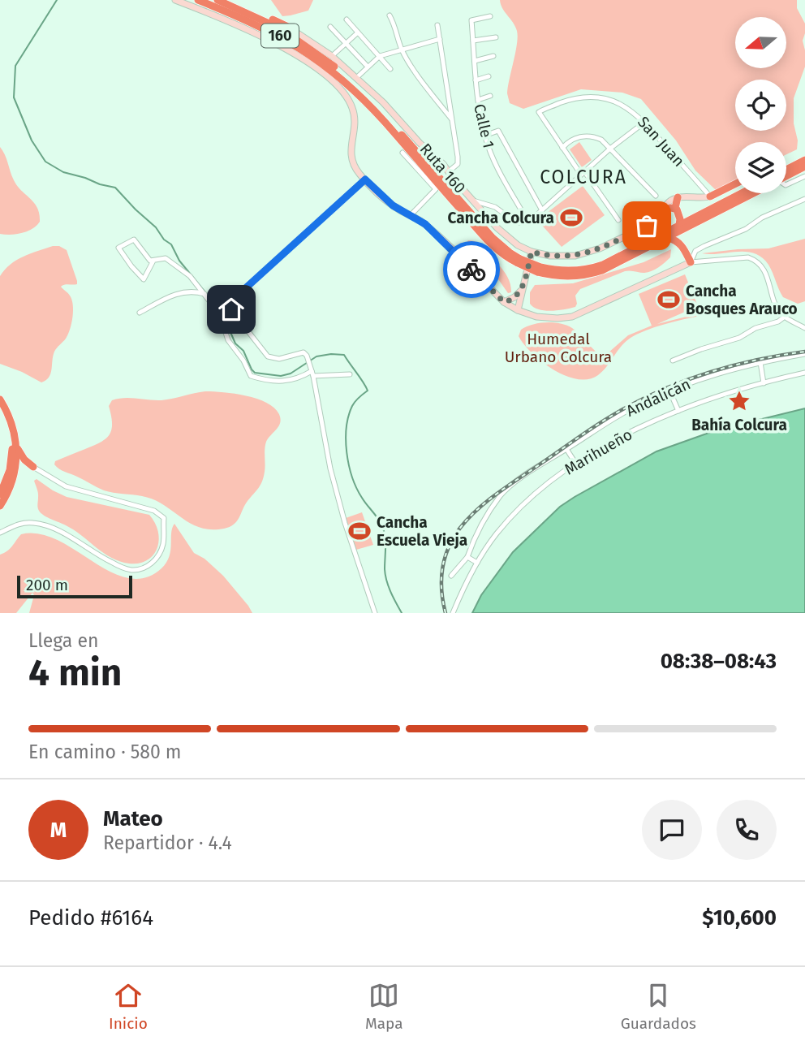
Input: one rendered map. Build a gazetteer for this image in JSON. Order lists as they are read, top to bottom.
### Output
{
  "streets": {
    "highway": ["160", "Ruta 160"],
    "street": [
      "Calle 1",
      "San Juan",
      "Andalicán",
      "Marihueño"
    ]
  },
  "districts": ["COLCURA"],
  "parks": ["Humedal Urbano Colcura"],
  "places": {
    "sports": ["Cancha Colcura", "Cancha Bosques Arauco", "Cancha Escuela Vieja"],
    "place": ["Bahía Colcura"]
  },
  "scale_bar": "200 m",
  "north": "left",
  "page": {
    "scale": "200 m",
    "heading": ["4 min", "Llega en", "08:38–08:43"],
    "panel": [
      "Mateo",
      "Repartidor · 4.4",
      "Pedido #6164",
      "$10,600"
    ],
    "bar": "En camino · 580 m",
    "round": "M",
    "tabs": ["Inicio", "Mapa", "Guardados"]
  }
}
